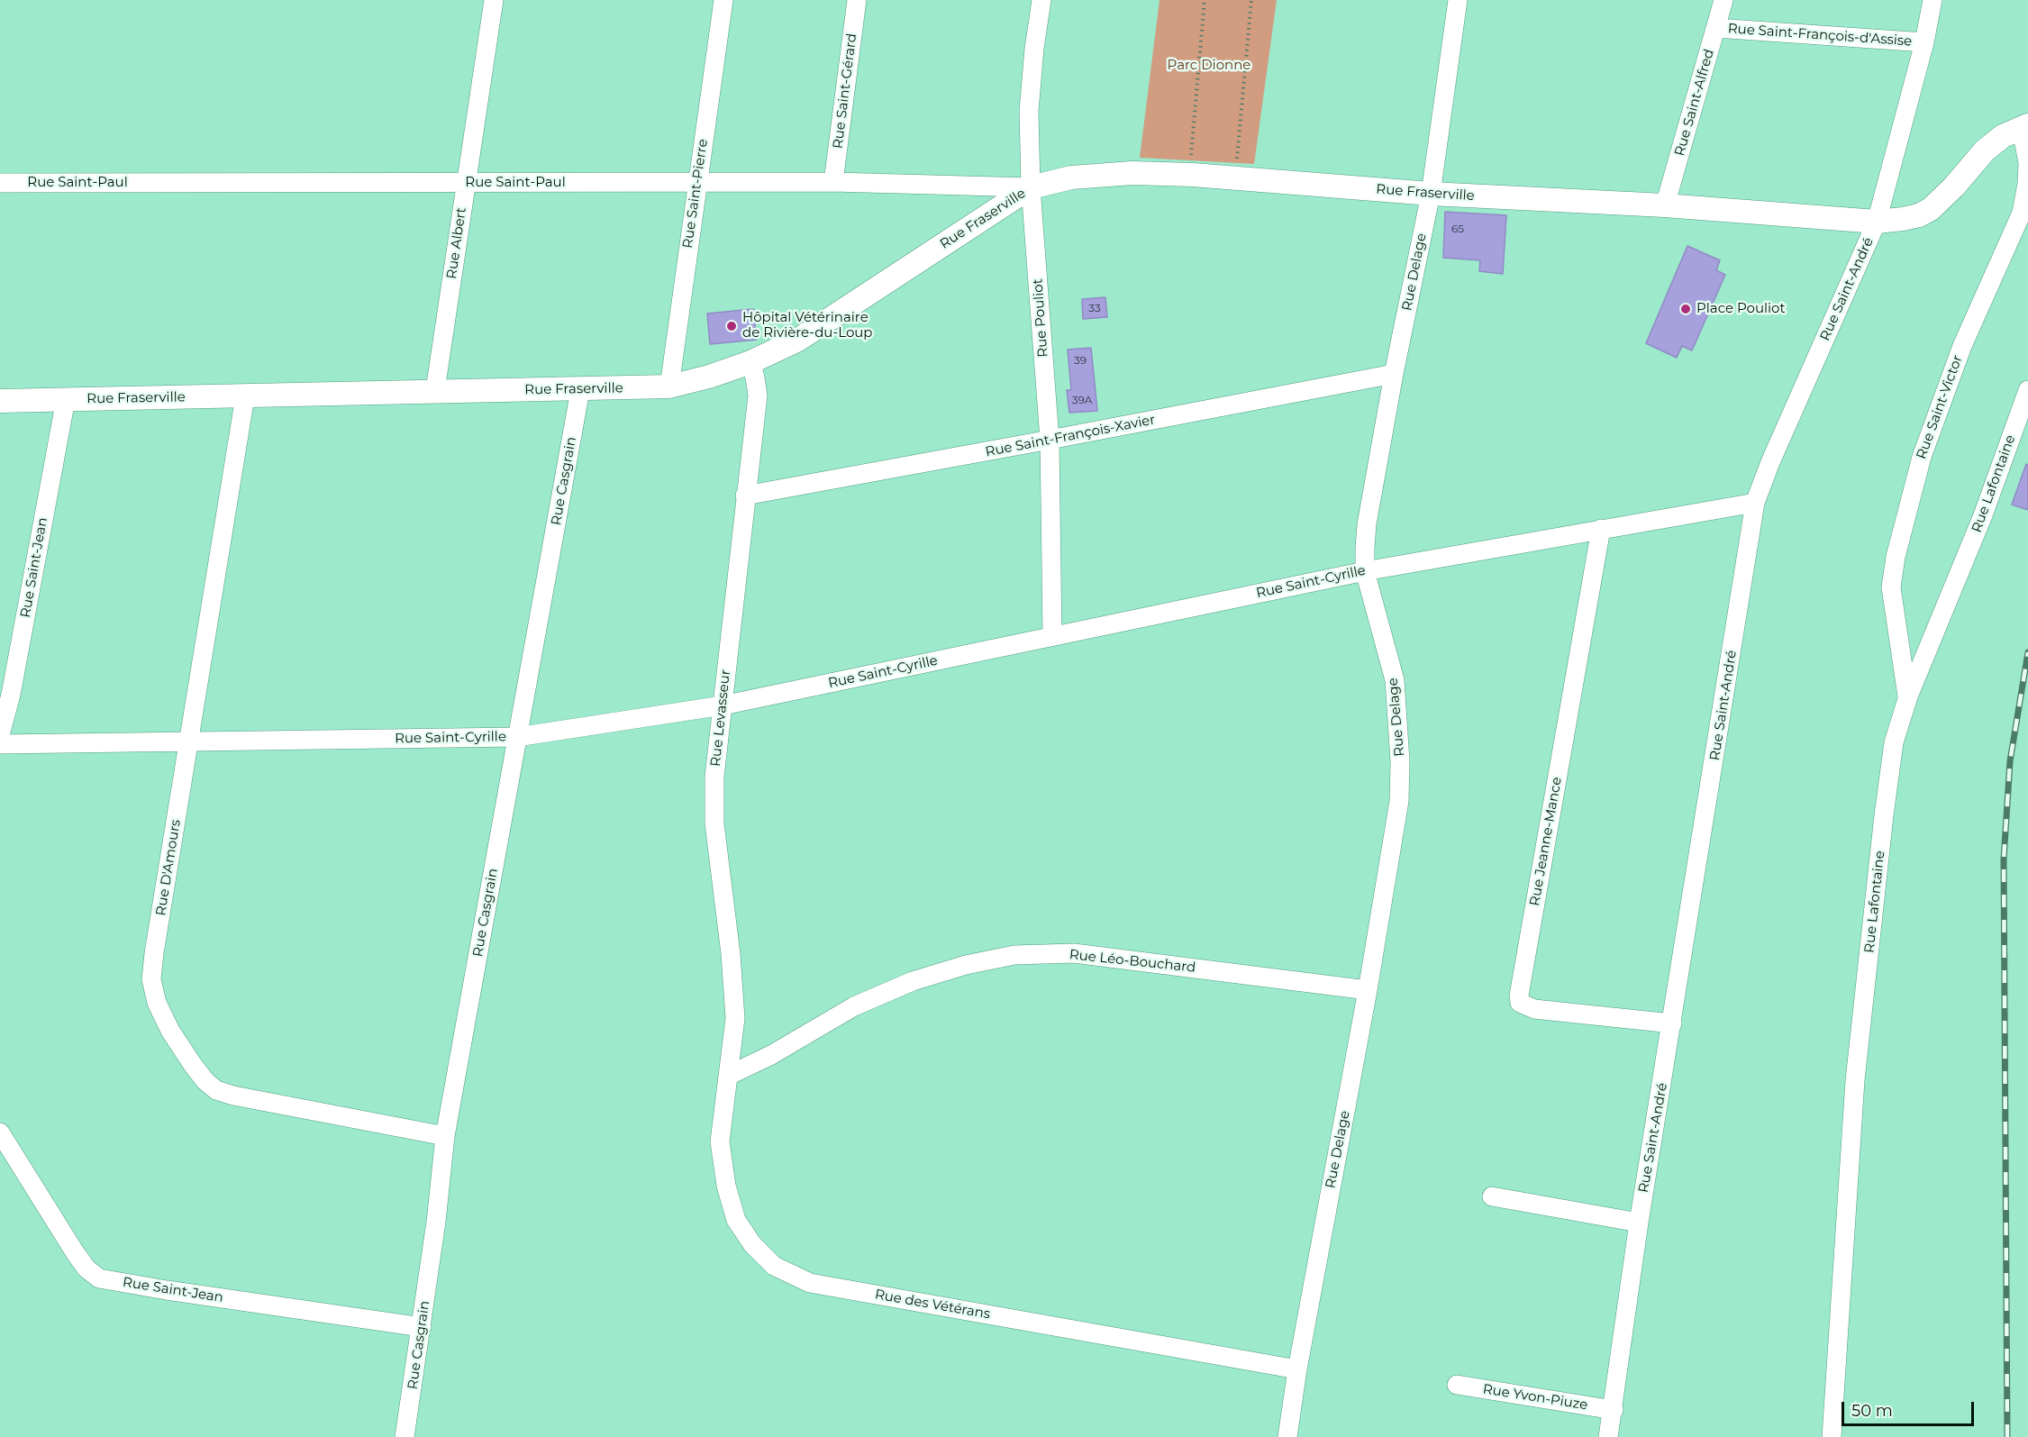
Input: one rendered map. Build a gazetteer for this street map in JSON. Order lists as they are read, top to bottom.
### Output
{
  "streets": {
    "main road": ["Rue Fraserville"],
    "street": [
      "Rue Saint-François-d'Assise",
      "Rue Saint-Gérard",
      "Rue Saint-Alfred",
      "Rue Saint-Paul",
      "Rue Saint-Pierre",
      "Rue Albert",
      "Rue Delage",
      "Rue Saint-André",
      "Rue Pouliot",
      "Rue Saint-Victor",
      "Rue Saint-François-Xavier",
      "Rue Casgrain",
      "Rue Lafontaine",
      "Rue Saint-Jean",
      "Rue Saint-Cyrille",
      "Rue Levasseur",
      "Rue Jeanne-Mance",
      "Rue D'Amours",
      "Rue Léo-Bouchard",
      "Rue des Vétérans",
      "Rue Yvon-Piuze"
    ]
  },
  "crossings": [
    ["Rue Saint-François-d'Assise", "Rue Saint-Alfred"],
    ["Rue Saint-François-d'Assise", "Rue Saint-André"],
    ["Rue Saint-Gérard", "Rue Saint-Paul"],
    ["Rue Saint-Alfred", "Rue Fraserville"],
    ["Rue Saint-Paul", "Rue Fraserville"],
    ["Rue Saint-Paul", "Rue Saint-Pierre"],
    ["Rue Saint-Paul", "Rue Albert"],
    ["Rue Saint-Paul", "Rue Pouliot"],
    ["Rue Fraserville", "Rue Saint-Pierre"],
    ["Rue Fraserville", "Rue Albert"],
    ["Rue Fraserville", "Rue Delage"],
    ["Rue Fraserville", "Rue Saint-André"],
    ["Rue Fraserville", "Rue Pouliot"],
    ["Rue Fraserville", "Rue Saint-Victor"],
    ["Rue Fraserville", "Rue Casgrain"],
    ["Rue Fraserville", "Rue Saint-Jean"],
    ["Rue Fraserville", "Rue Levasseur"],
    ["Rue Fraserville", "Rue D'Amours"],
    ["Rue Delage", "Rue Saint-François-Xavier"],
    ["Rue Delage", "Rue Saint-Cyrille"],
    ["Rue Delage", "Rue Léo-Bouchard"],
    ["Rue Delage", "Rue des Vétérans"],
    ["Rue Saint-André", "Rue Saint-Cyrille"],
    ["Rue Saint-André", "Rue Jeanne-Mance"],
    ["Rue Saint-André", "Rue Yvon-Piuze"],
    ["Rue Pouliot", "Rue Saint-François-Xavier"],
    ["Rue Pouliot", "Rue Saint-Cyrille"],
    ["Rue Saint-Victor", "Rue Lafontaine"],
    ["Rue Saint-François-Xavier", "Rue Levasseur"],
    ["Rue Casgrain", "Rue Saint-Jean"],
    ["Rue Casgrain", "Rue Saint-Cyrille"],
    ["Rue Casgrain", "Rue D'Amours"],
    ["Rue Saint-Cyrille", "Rue Levasseur"],
    ["Rue Saint-Cyrille", "Rue Jeanne-Mance"],
    ["Rue Saint-Cyrille", "Rue D'Amours"],
    ["Rue Levasseur", "Rue Léo-Bouchard"],
    ["Rue Levasseur", "Rue des Vétérans"],
    ["Rue Léo-Bouchard", "Rue des Vétérans"]
  ],
  "parks": ["Parc Dionne"],
  "places": ["Place Pouliot", "Hôpital Vétérinaire de Rivière-du-Loup"],
  "house_numbers": [
    "65",
    "33",
    "39",
    "39A"
  ],
  "scale_bar": "50 m"
}
